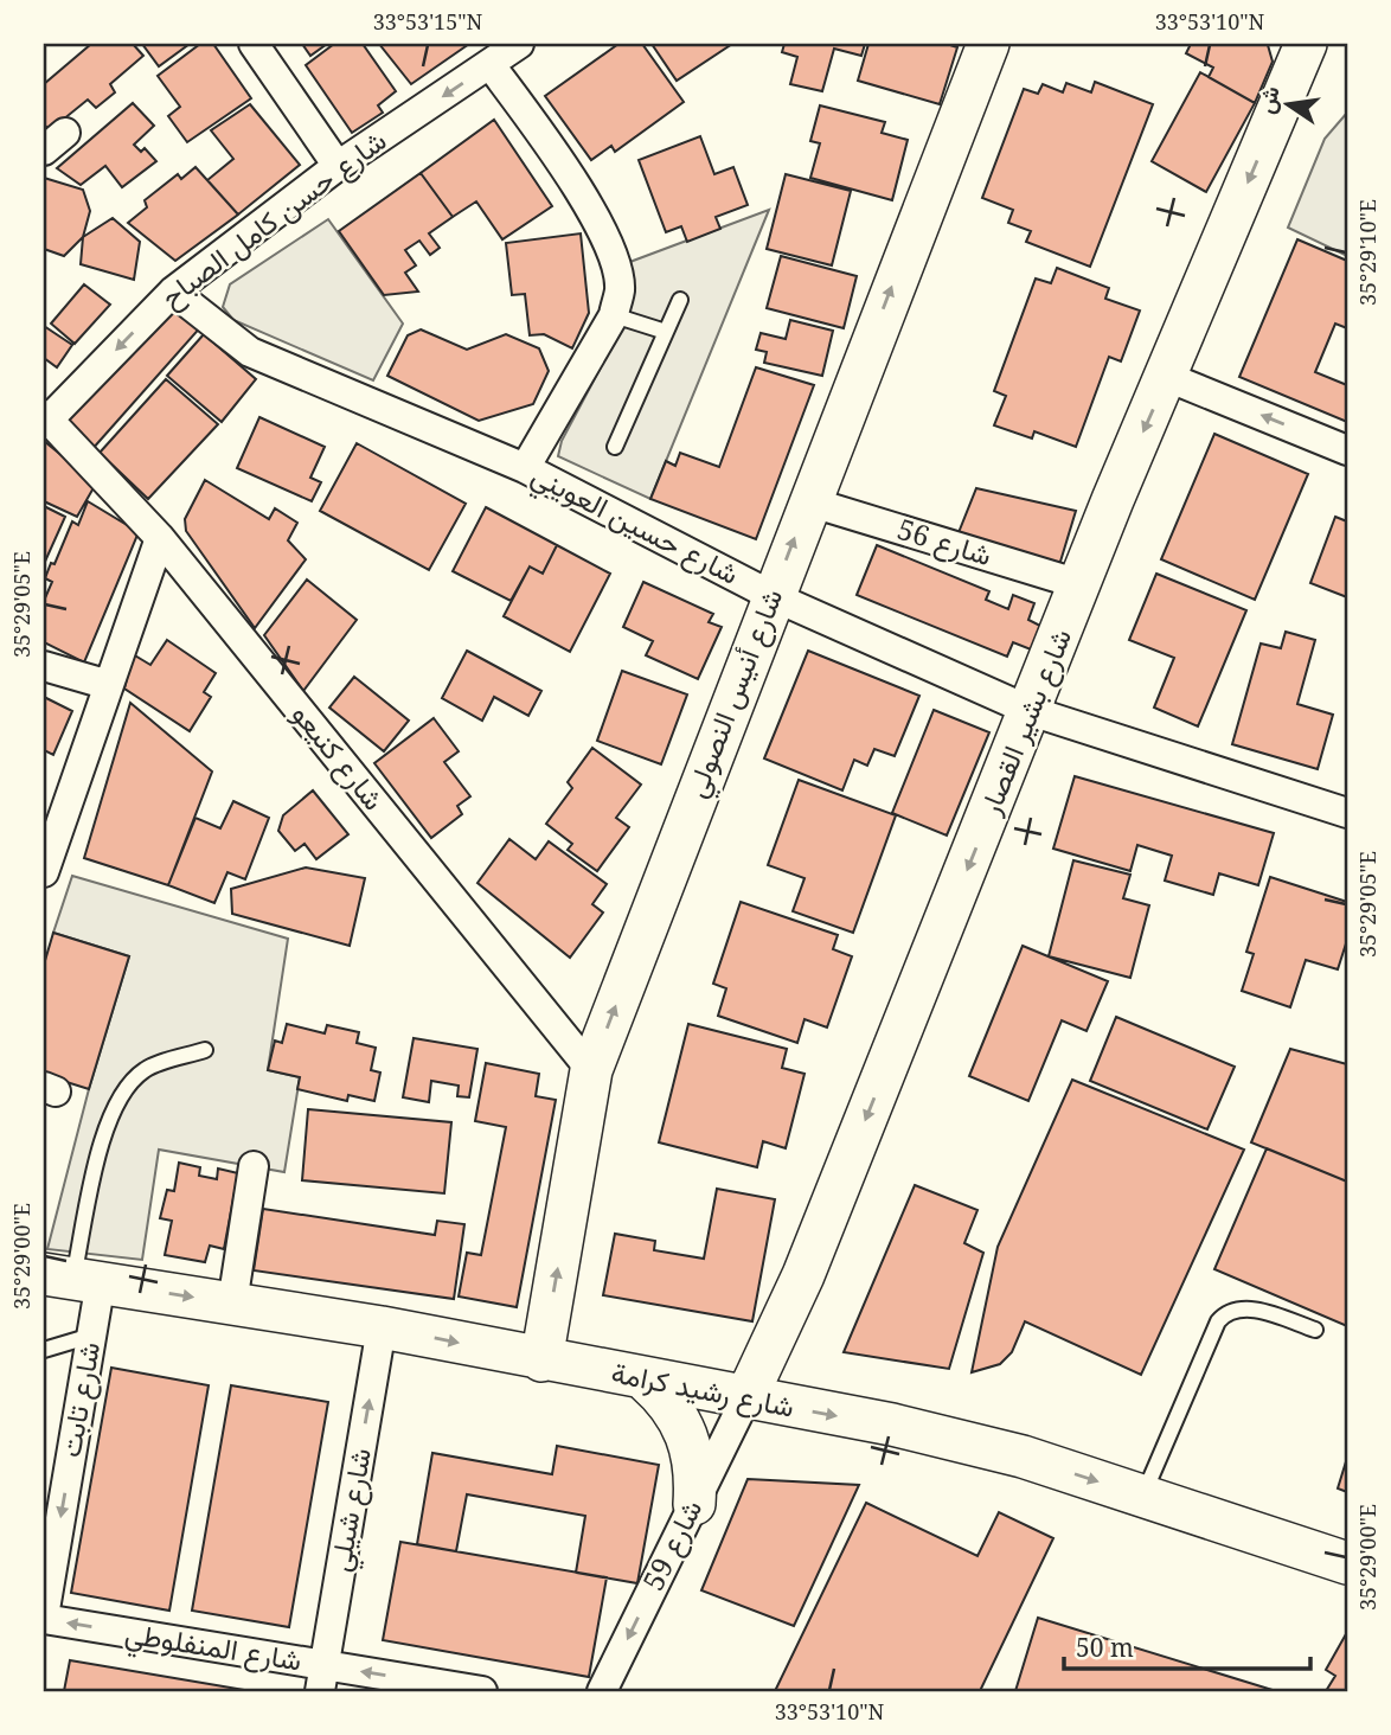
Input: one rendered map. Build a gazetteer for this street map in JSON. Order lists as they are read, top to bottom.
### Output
{
  "streets": {
    "street": [
      "شارع حسن كامل الصباح",
      "شارع حسين العويني",
      "شارع 56",
      "شارع أنيس النصولي",
      "شارع بشير القصار",
      "شارع كنيعو",
      "شارع رشيد كرامة",
      "شارع تابت",
      "شارع شيلي",
      "شارع 59",
      "شارع المنفلوطي"
    ]
  },
  "crossings": [
    ["شارع حسن كامل الصباح", "شارع حسين العويني"],
    ["شارع حسن كامل الصباح", "شارع كنيعو"],
    ["شارع حسين العويني", "شارع أنيس النصولي"],
    ["شارع حسين العويني", "شارع بشير القصار"],
    ["شارع 56", "شارع أنيس النصولي"],
    ["شارع 56", "شارع بشير القصار"],
    ["شارع أنيس النصولي", "شارع كنيعو"],
    ["شارع أنيس النصولي", "شارع رشيد كرامة"],
    ["شارع بشير القصار", "شارع رشيد كرامة"],
    ["شارع بشير القصار", "شارع 59"],
    ["شارع رشيد كرامة", "شارع تابت"],
    ["شارع رشيد كرامة", "شارع شيلي"],
    ["شارع رشيد كرامة", "شارع 59"],
    ["شارع تابت", "شارع المنفلوطي"],
    ["شارع شيلي", "شارع المنفلوطي"]
  ],
  "one_way": [
    "شارع حسن كامل الصباح",
    "شارع أنيس النصولي",
    "شارع بشير القصار",
    "شارع رشيد كرامة",
    "شارع تابت",
    "شارع شيلي",
    "شارع 59",
    "شارع المنفلوطي"
  ],
  "scale_bar": "50 m",
  "north": "left",
  "coordinates": [
    "33°53'15\"N",
    "33°53'10\"N",
    "35°29'10\"E",
    "35°29'05\"E",
    "35°29'00\"E"
  ]
}
